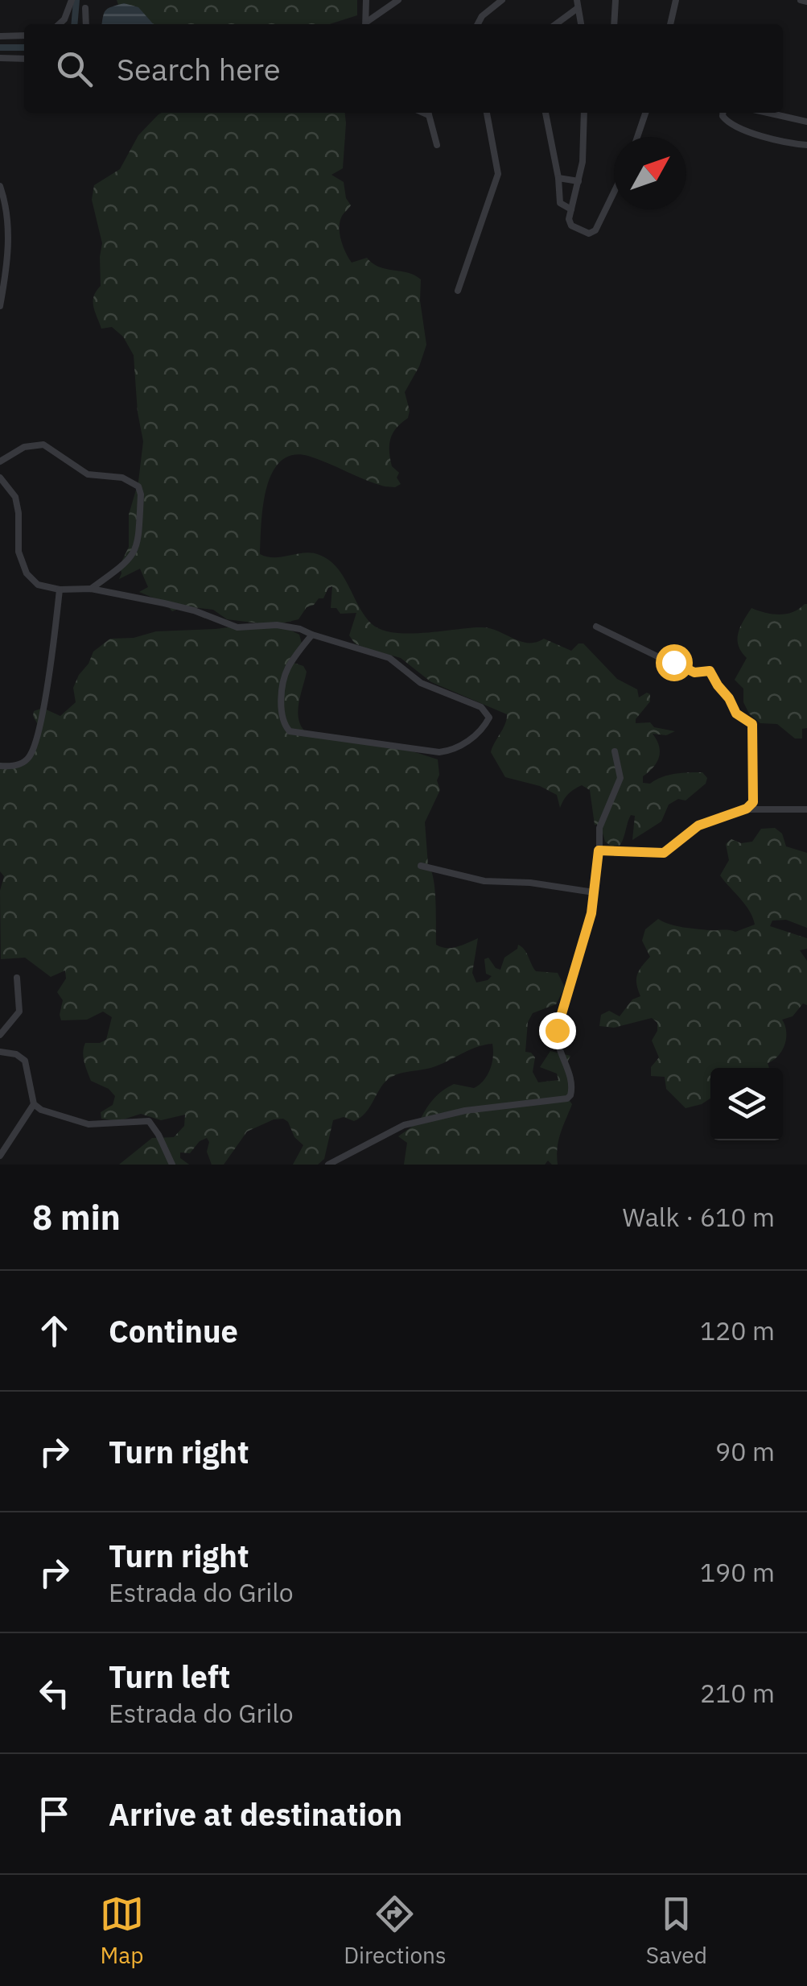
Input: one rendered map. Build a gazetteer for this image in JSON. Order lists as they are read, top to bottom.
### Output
{
  "north": "top right",
  "page": {
    "search": "Search here",
    "heading": ["8 min", "Walk · 610 m"],
    "list": [
      ["Continue", "120 m"],
      ["Turn right", "90 m"],
      ["Turn right", "Estrada do Grilo", "190 m"],
      ["Turn left", "Estrada do Grilo", "210 m"],
      "Arrive at destination"
    ],
    "nav": ["Map", "Directions", "Saved"]
  }
}
